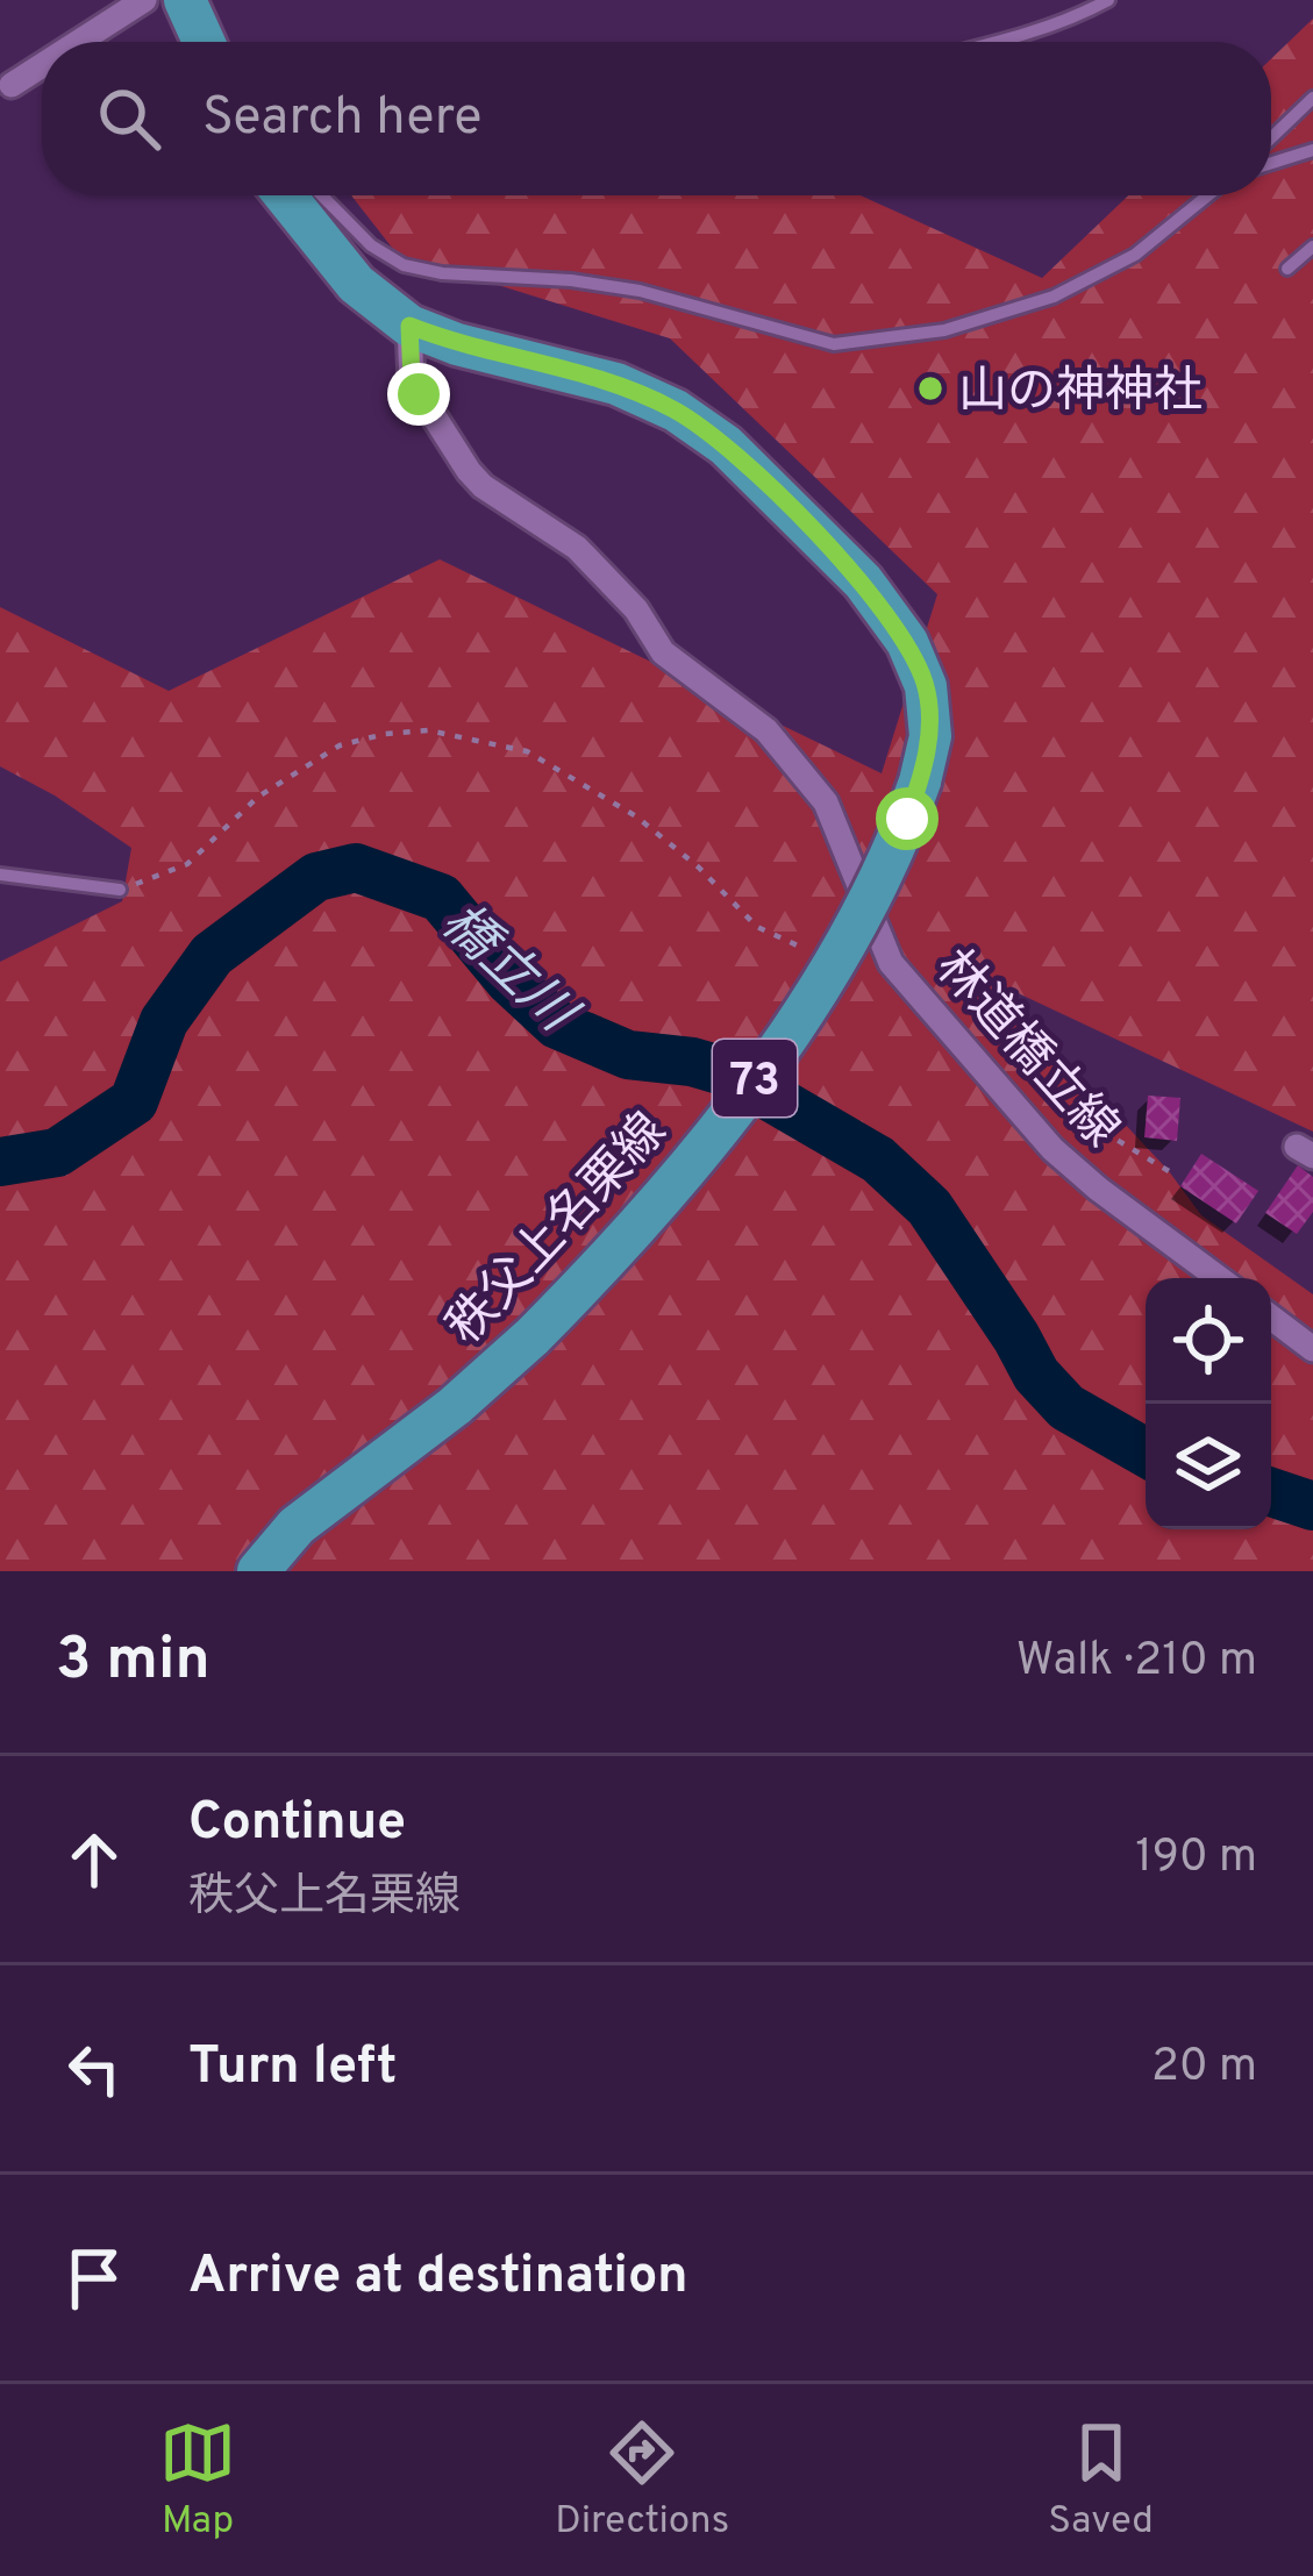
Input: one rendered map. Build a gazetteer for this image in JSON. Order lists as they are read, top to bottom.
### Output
{
  "streets": {
    "main road": ["73", "秩父上名栗線"],
    "street": ["林道橋立線"]
  },
  "crossings": [
    ["林道橋立線", "秩父上名栗線"]
  ],
  "water": ["橋立川"],
  "places": ["山の神神社"],
  "page": {
    "search": "Search here",
    "heading": ["3 min", "Walk · 210 m"],
    "list": [
      ["Continue", "秩父上名栗線", "190 m"],
      ["Turn left", "20 m"],
      "Arrive at destination"
    ],
    "nav": ["Map", "Directions", "Saved"]
  }
}
